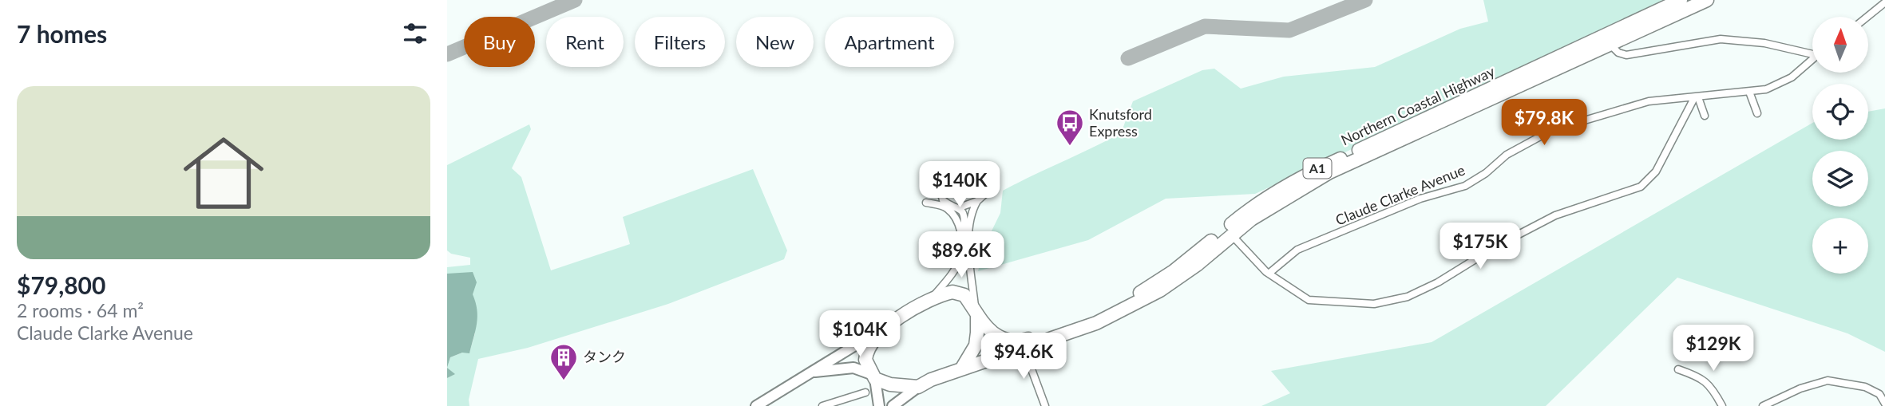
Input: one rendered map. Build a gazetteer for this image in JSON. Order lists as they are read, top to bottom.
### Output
{
  "streets": {
    "highway": ["Northern Coastal Highway", "A1"],
    "street": ["Claude Clarke Avenue"]
  },
  "crossings": [
    ["Northern Coastal Highway", "A1"]
  ],
  "places": {
    "bus stop": ["Knutsford Express"],
    "building": ["タンク"]
  },
  "north": "top",
  "page": {
    "heading": "7 homes",
    "map_buttons": "+",
    "chip": [
      "Buy",
      "Rent",
      "Filters",
      "New",
      "Apartment"
    ],
    "list": [
      {
        "name": "$79,800",
        "note": "2 rooms · 64 m² · Claude Clarke Avenue"
      }
    ],
    "price": [
      "$79.8K",
      "$140K",
      "$175K",
      "$89.6K",
      "$104K",
      "$129K",
      "$94.6K"
    ]
  }
}
